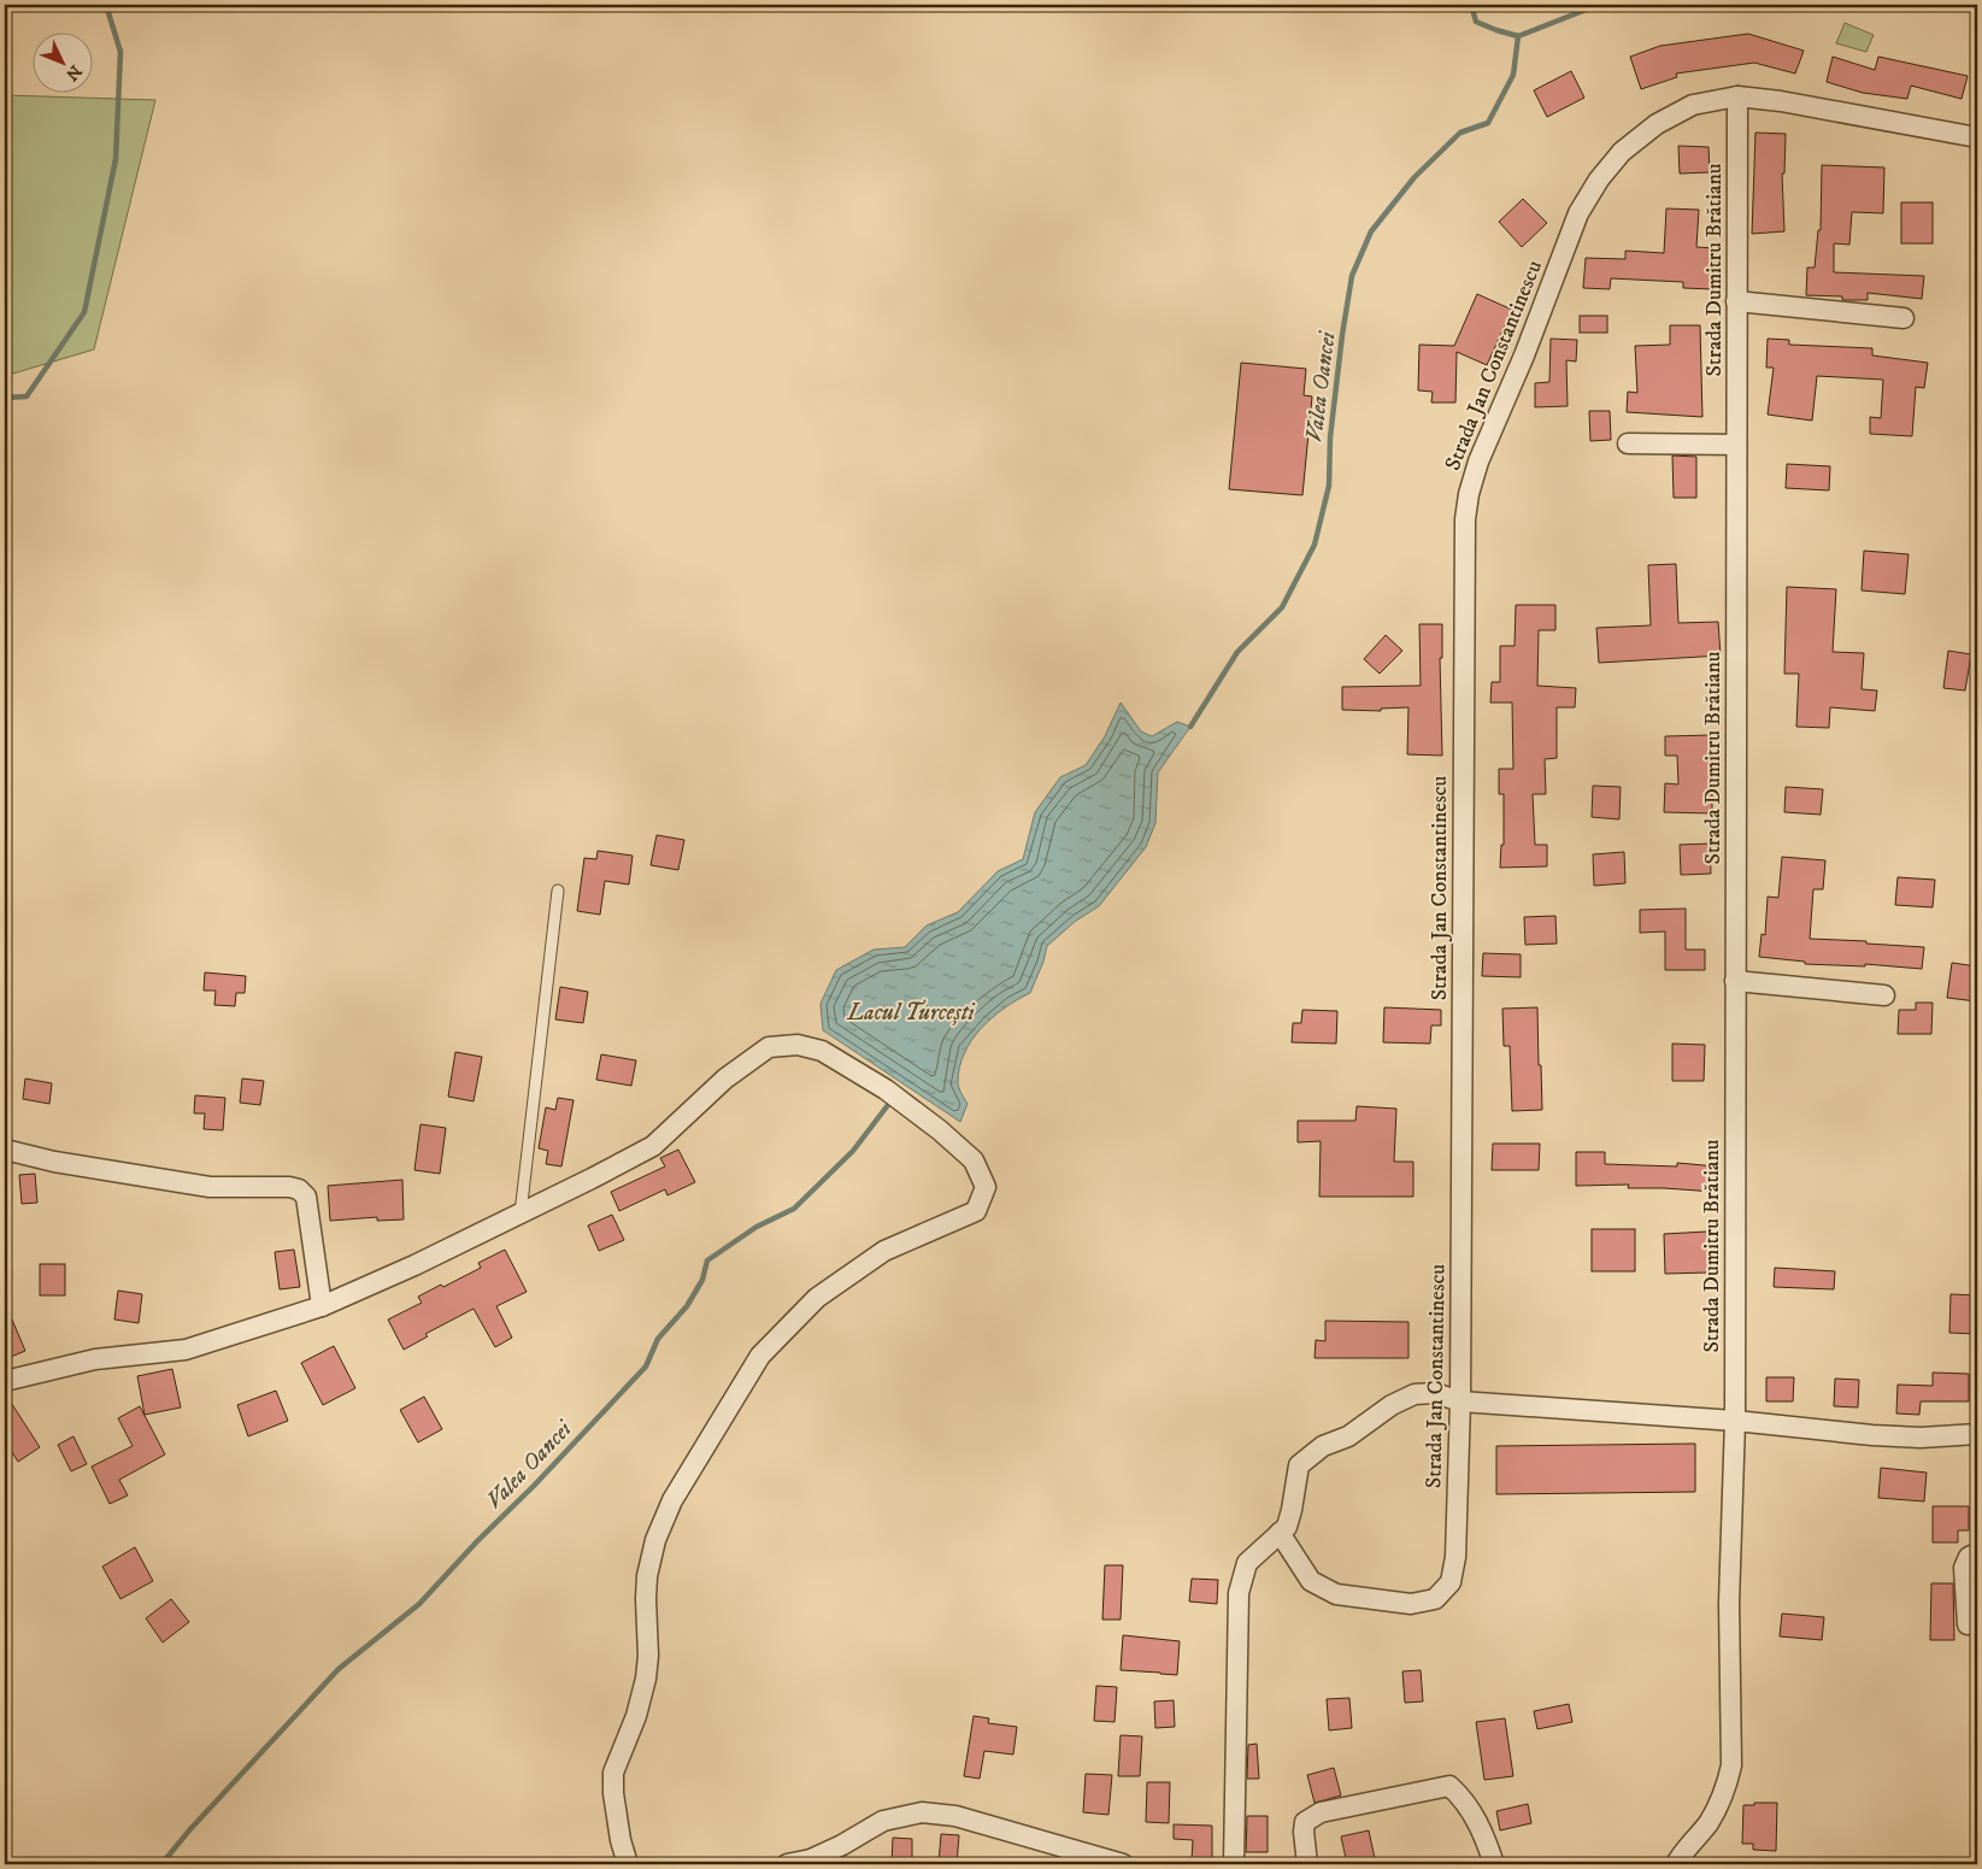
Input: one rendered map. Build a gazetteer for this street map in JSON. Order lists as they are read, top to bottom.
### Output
{
  "streets": {
    "street": ["Strada Dumitru Brătianu", "Strada Jan Constantinescu"]
  },
  "crossings": [
    ["Strada Dumitru Brătianu", "Strada Jan Constantinescu"]
  ],
  "water": ["Valea Oancei", "Lacul Turcești"],
  "north": "bottom right"
}
